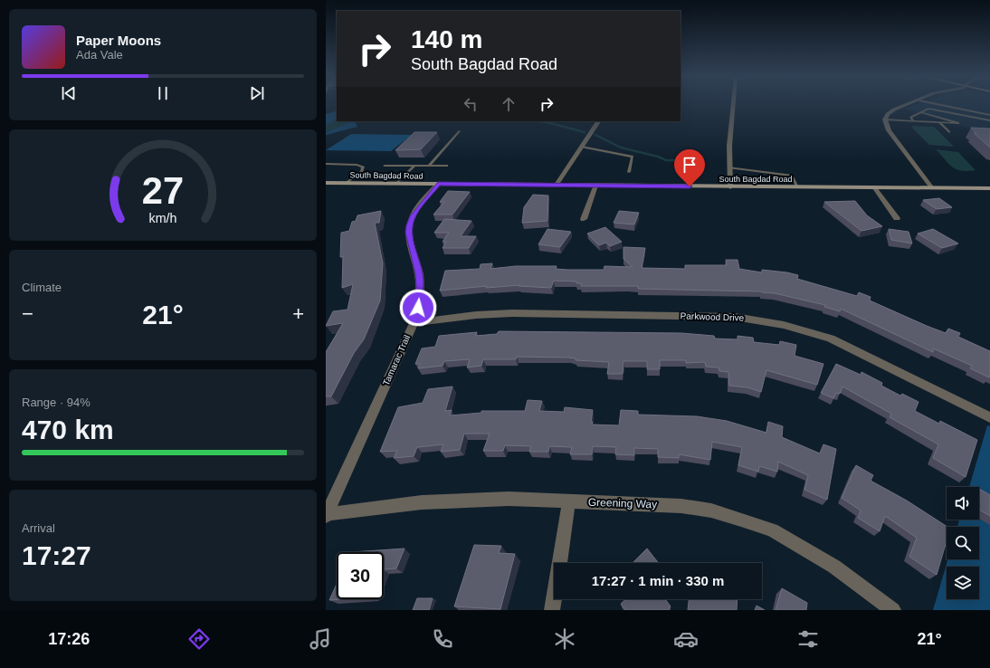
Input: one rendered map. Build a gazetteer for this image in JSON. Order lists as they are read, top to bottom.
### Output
{
  "streets": {
    "main road": ["South Bagdad Road"],
    "street": ["Parkwood Drive", "Tamarac Trail", "Greening Way"]
  },
  "crossings": [
    ["South Bagdad Road", "Tamarac Trail"],
    ["Parkwood Drive", "Tamarac Trail"],
    ["Tamarac Trail", "Greening Way"]
  ],
  "page": {
    "turn": ["140 m", "South Bagdad Road"],
    "song": ["Paper Moons", "Ada Vale"],
    "tile": [
      "Climate",
      ["Range · 94%", "470 km"],
      ["Arrival", "17:27"]
    ],
    "heat": ["−", "21°", "+"],
    "limit": "30",
    "trip": "17:27 · 1 min · 330 m",
    "tabs": ["17:26", "21°"],
    "gauge": ["27", "km/h"]
  }
}
